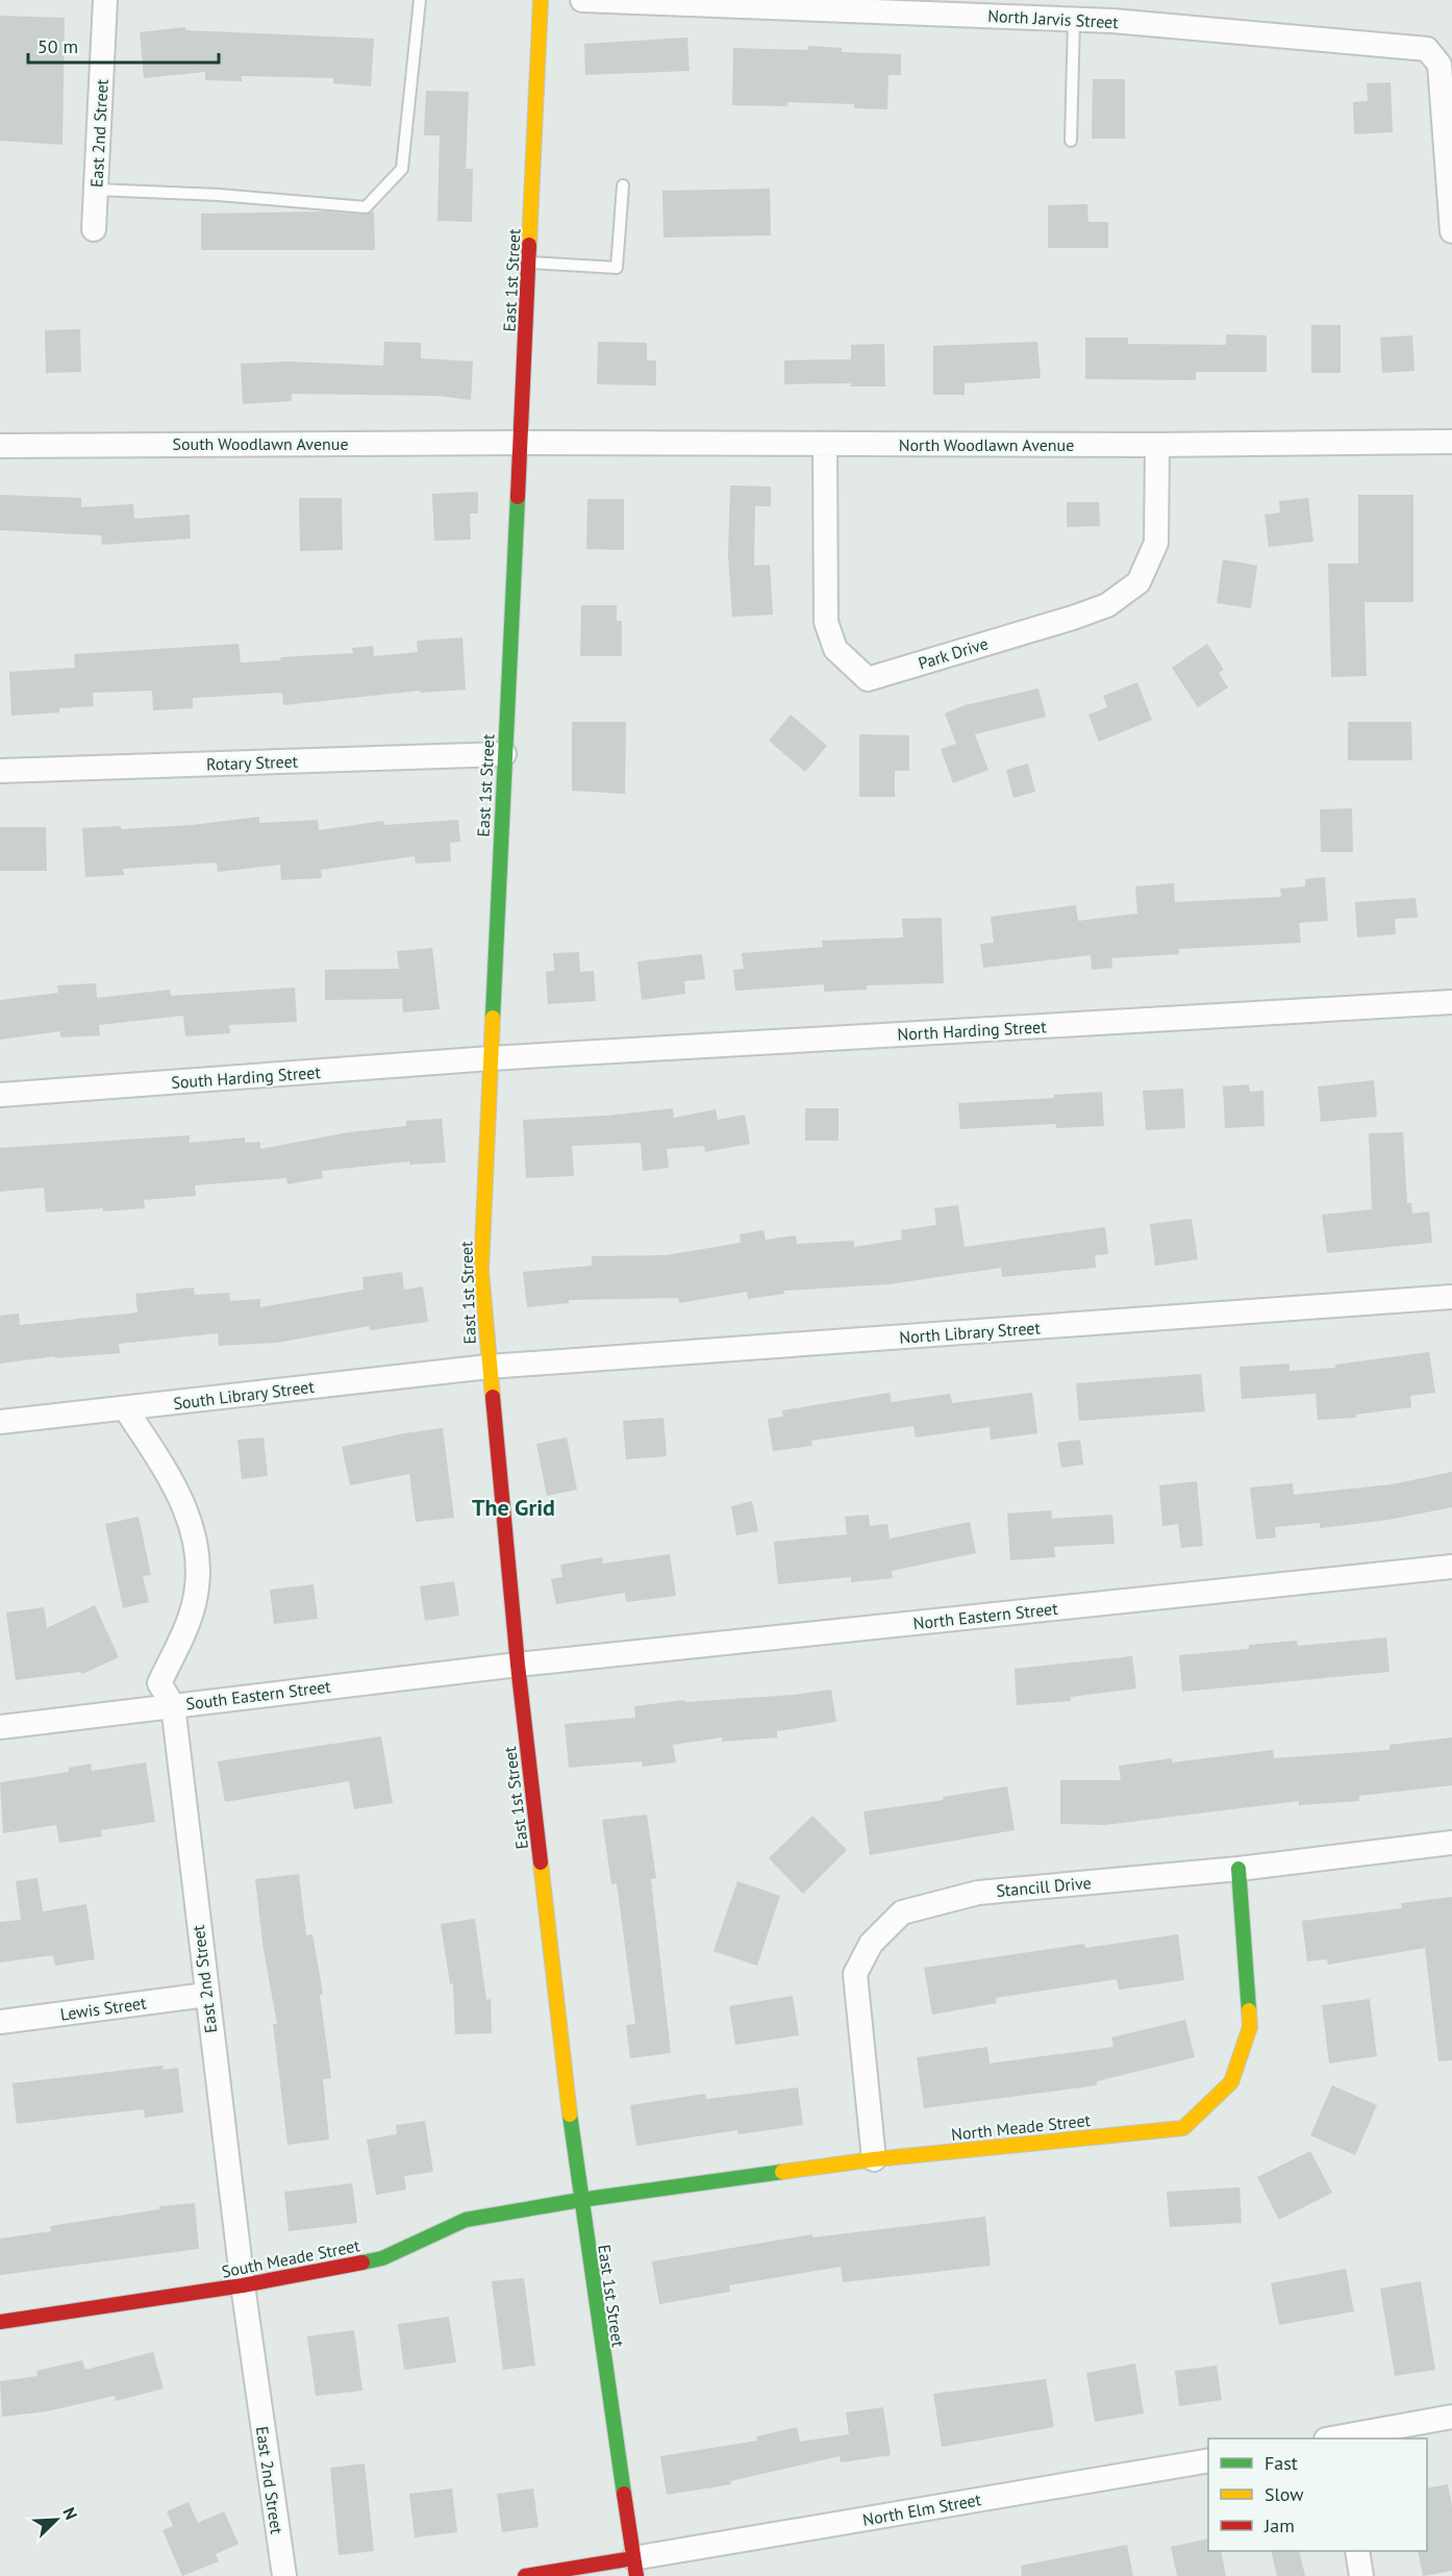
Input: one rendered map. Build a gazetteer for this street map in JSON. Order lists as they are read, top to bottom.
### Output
{
  "streets": {
    "street": [
      "North Jarvis Street",
      "East 2nd Street",
      "East 1st Street",
      "South Woodlawn Avenue",
      "North Woodlawn Avenue",
      "Park Drive",
      "Rotary Street",
      "North Harding Street",
      "South Harding Street",
      "North Library Street",
      "South Library Street",
      "North Eastern Street",
      "South Eastern Street",
      "Stancill Drive",
      "Lewis Street",
      "North Meade Street",
      "South Meade Street",
      "North Elm Street"
    ]
  },
  "crossings": [
    ["East 2nd Street", "South Library Street"],
    ["East 2nd Street", "South Eastern Street"],
    ["East 2nd Street", "Lewis Street"],
    ["East 2nd Street", "South Meade Street"],
    ["East 1st Street", "South Woodlawn Avenue"],
    ["East 1st Street", "North Woodlawn Avenue"],
    ["East 1st Street", "Rotary Street"],
    ["East 1st Street", "North Harding Street"],
    ["East 1st Street", "South Harding Street"],
    ["East 1st Street", "North Library Street"],
    ["East 1st Street", "South Library Street"],
    ["East 1st Street", "North Eastern Street"],
    ["East 1st Street", "South Eastern Street"],
    ["East 1st Street", "North Meade Street"],
    ["East 1st Street", "South Meade Street"],
    ["East 1st Street", "North Elm Street"],
    ["South Woodlawn Avenue", "North Woodlawn Avenue"],
    ["North Woodlawn Avenue", "Park Drive"],
    ["North Harding Street", "South Harding Street"],
    ["North Library Street", "South Library Street"],
    ["North Eastern Street", "South Eastern Street"],
    ["Stancill Drive", "North Meade Street"],
    ["North Meade Street", "South Meade Street"]
  ],
  "districts": ["The Grid"],
  "legend": ["Fast", "Slow", "Jam"],
  "scale_bar": "50 m",
  "north": "top right"
}
